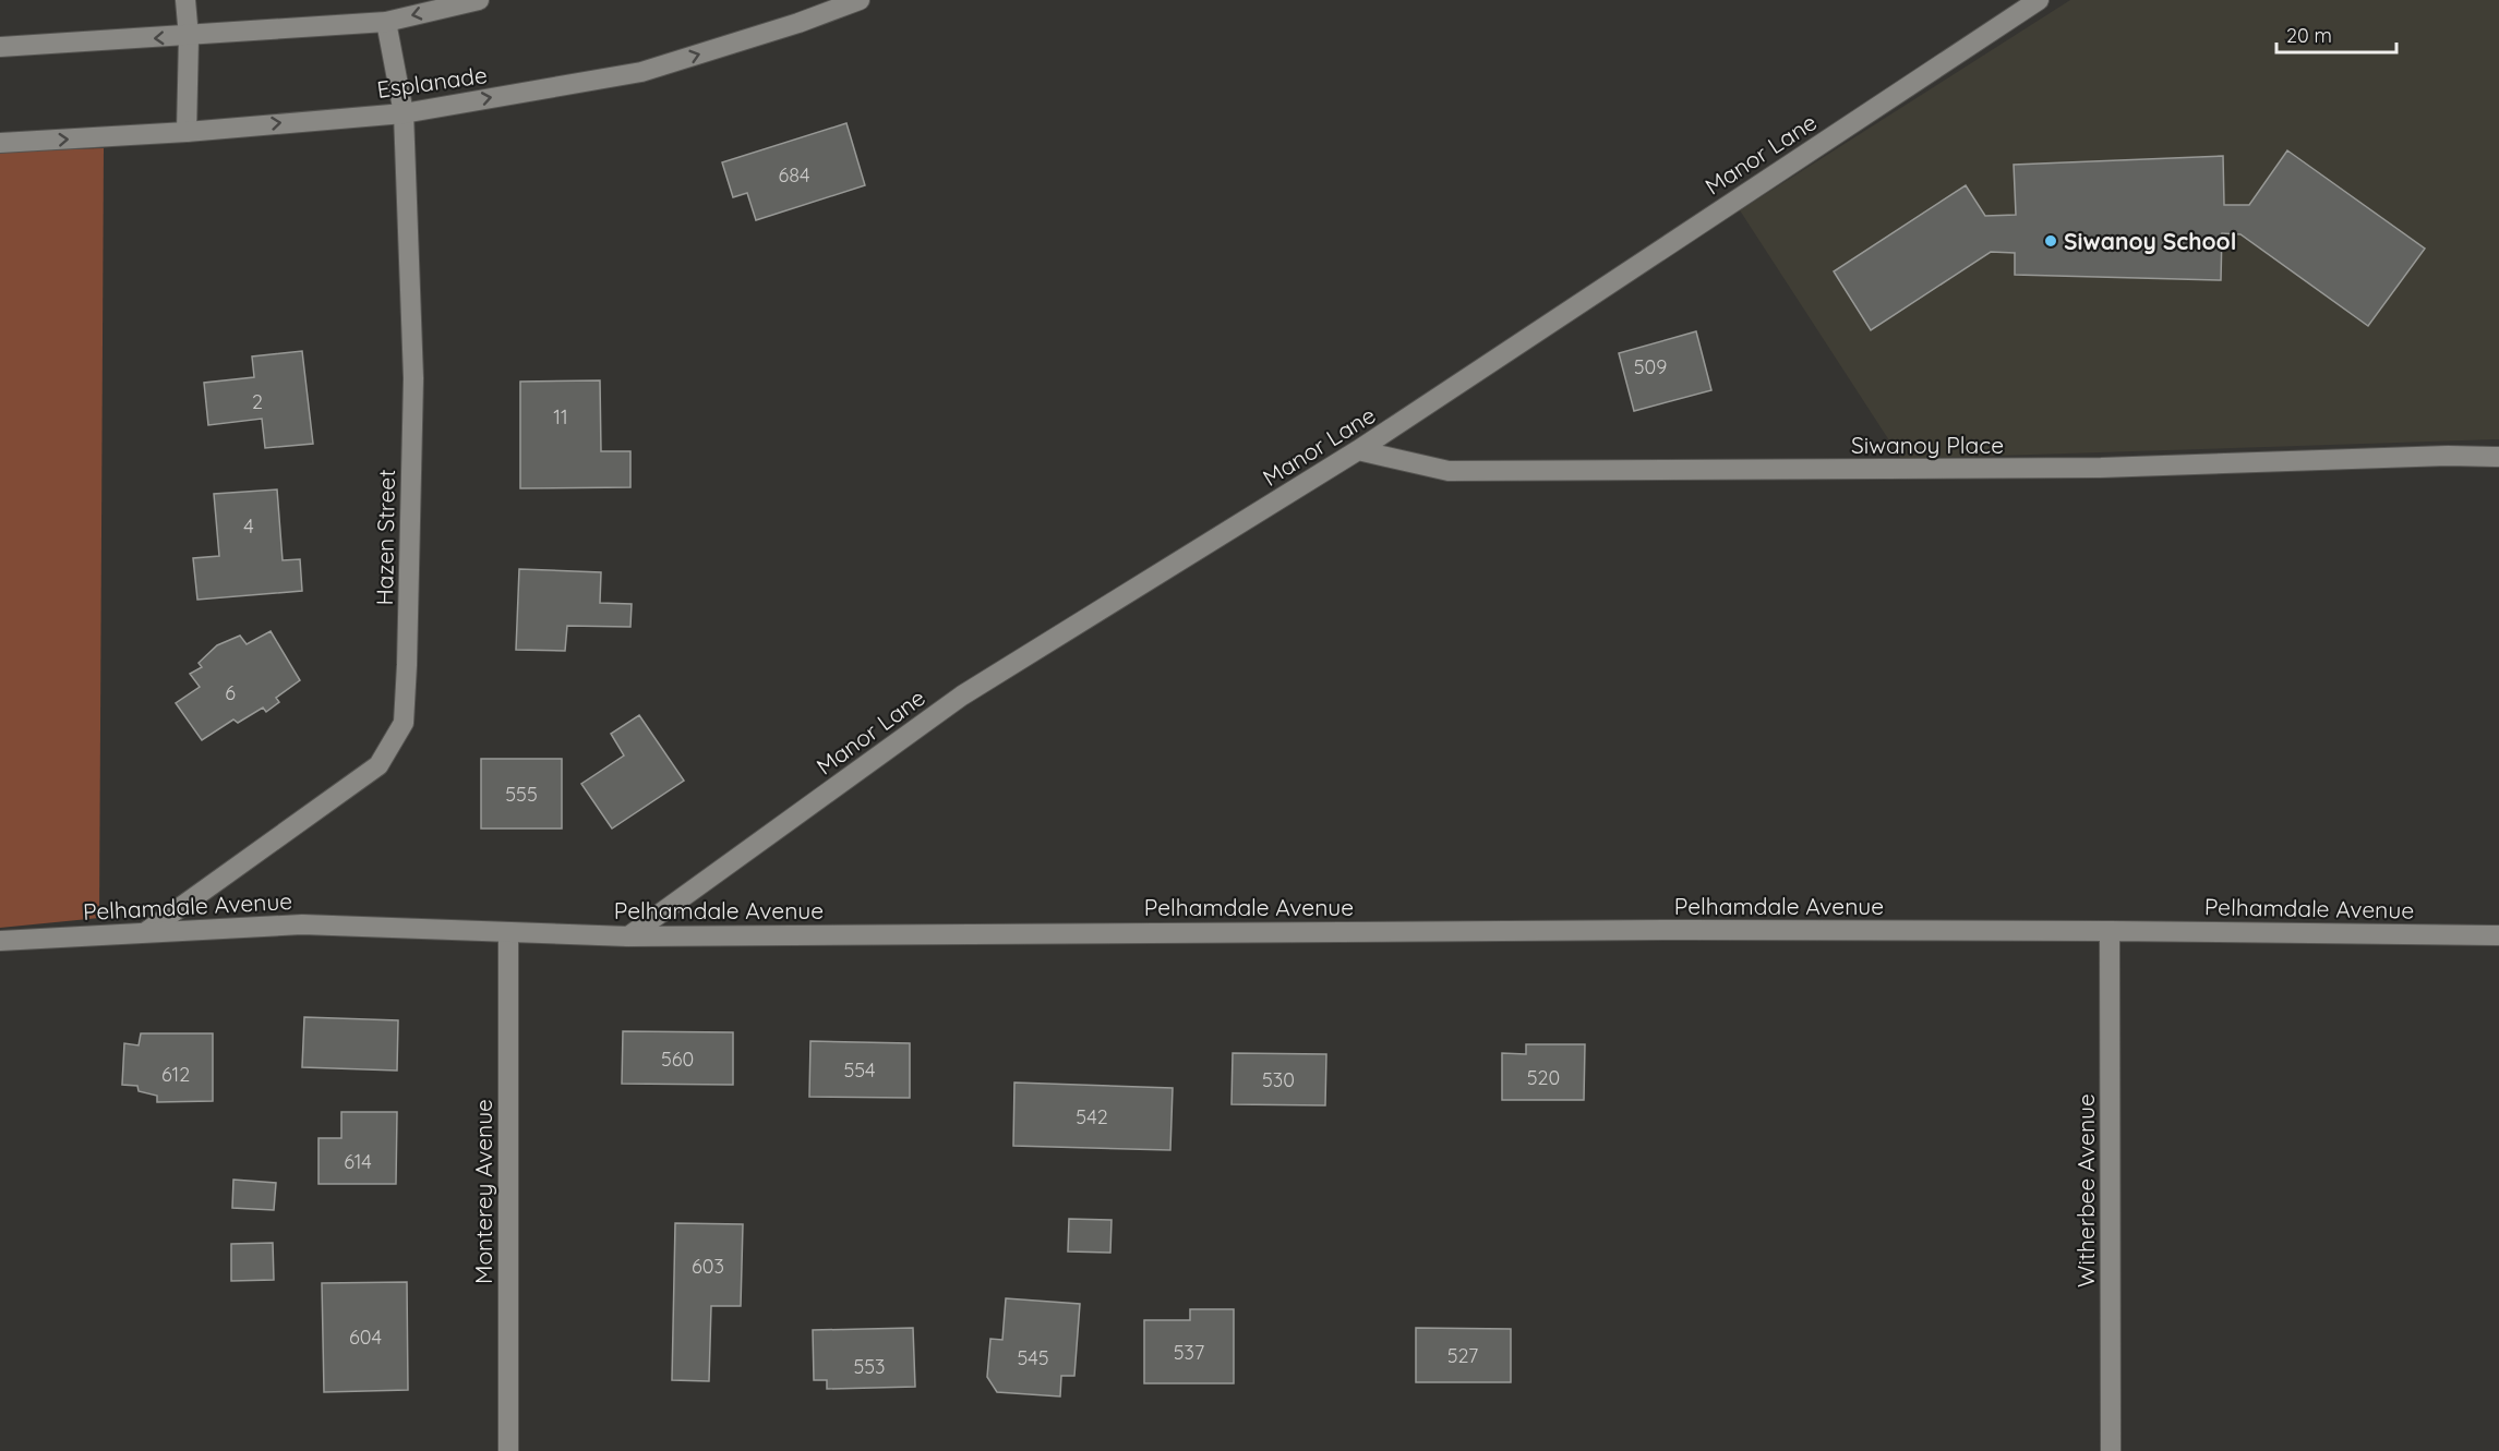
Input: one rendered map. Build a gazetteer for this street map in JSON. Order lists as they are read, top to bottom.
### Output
{
  "streets": {
    "street": [
      "Esplanade",
      "Manor Lane",
      "Siwanoy Place",
      "Hazen Street",
      "Pelhamdale Avenue",
      "Witherbee Avenue",
      "Monterey Avenue"
    ]
  },
  "crossings": [
    ["Esplanade", "Hazen Street"],
    ["Manor Lane", "Siwanoy Place"],
    ["Manor Lane", "Pelhamdale Avenue"],
    ["Hazen Street", "Pelhamdale Avenue"],
    ["Pelhamdale Avenue", "Witherbee Avenue"],
    ["Pelhamdale Avenue", "Monterey Avenue"]
  ],
  "places": ["Siwanoy School"],
  "house_numbers": [
    "684",
    "509",
    "2",
    "11",
    "4",
    "6",
    "555",
    "560",
    "554",
    "612",
    "520",
    "530",
    "542",
    "614",
    "603",
    "604",
    "537",
    "527",
    "545",
    "553"
  ],
  "scale_bar": "20 m"
}
